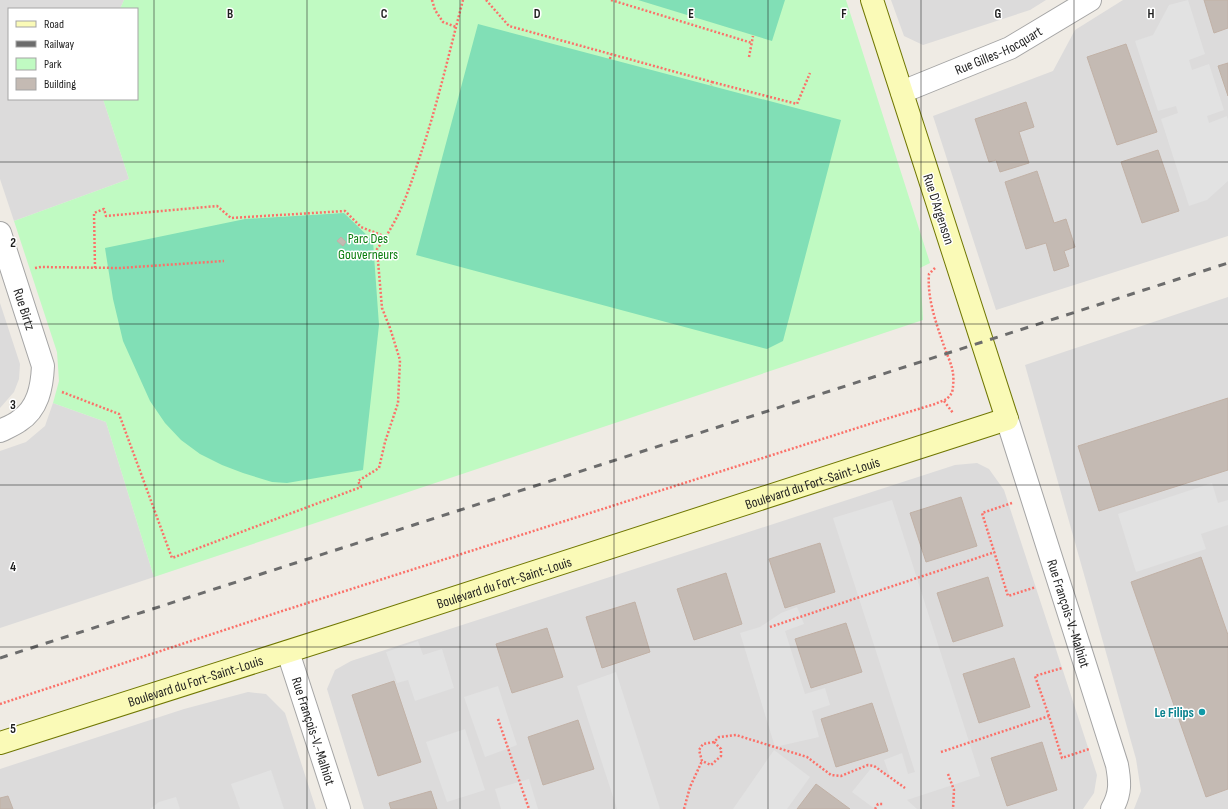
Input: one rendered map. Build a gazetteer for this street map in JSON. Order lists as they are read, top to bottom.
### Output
{
  "streets": {
    "street": [
      "Rue Gilles-Hocquart",
      "Rue D'Argenson",
      "Rue Birtz",
      "Boulevard du Fort-Saint-Louis",
      "Rue François-V.-Malhiot"
    ]
  },
  "crossings": [
    ["Rue Gilles-Hocquart", "Rue D'Argenson"],
    ["Rue D'Argenson", "Boulevard du Fort-Saint-Louis"],
    ["Rue D'Argenson", "Rue François-V.-Malhiot"],
    ["Boulevard du Fort-Saint-Louis", "Rue François-V.-Malhiot"]
  ],
  "parks": ["Parc Des Gouverneurs"],
  "places": ["Le Filips"],
  "legend": [
    "Road",
    "Railway",
    "Park",
    "Building"
  ],
  "grid": {
    "columns": [
      "B",
      "C",
      "D",
      "E",
      "F",
      "G",
      "H"
    ],
    "rows": [
      "2",
      "3",
      "4",
      "5"
    ]
  }
}
